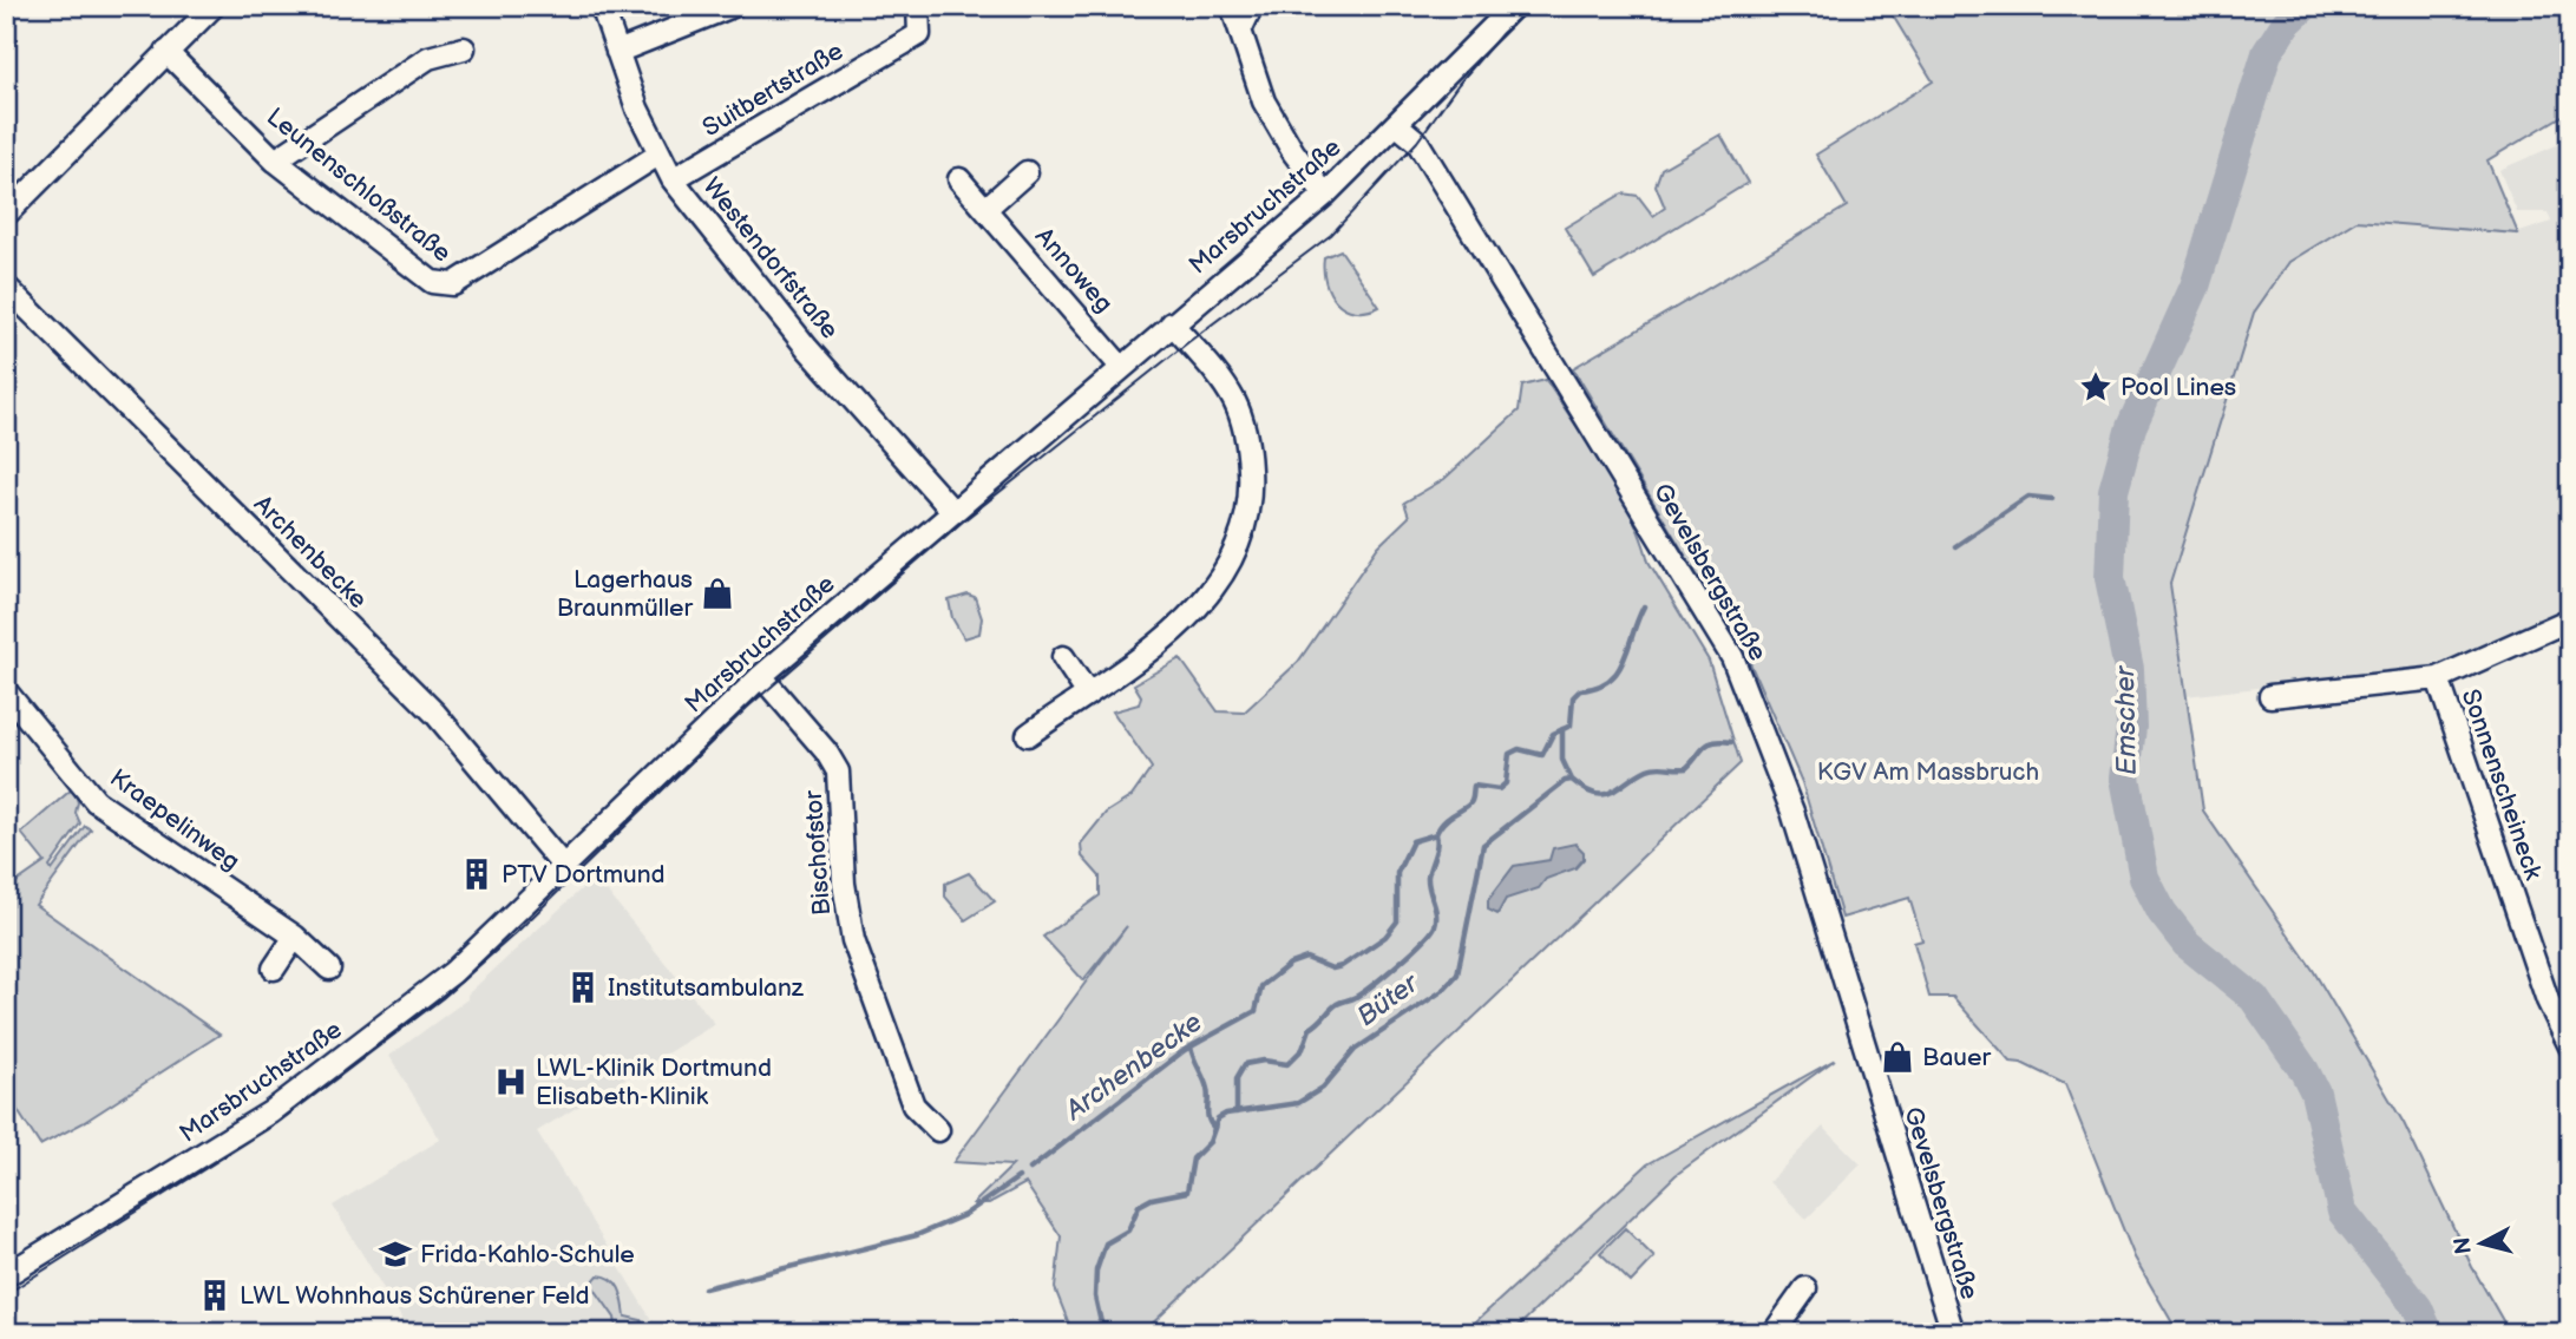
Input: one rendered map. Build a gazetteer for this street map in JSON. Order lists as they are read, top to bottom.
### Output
{
  "streets": {
    "street": [
      "Suitbertstraße",
      "Leunenschloßstraße",
      "Marsbruchstraße",
      "Westendorfstraße",
      "Annoweg",
      "Archenbecke",
      "Gevelsbergstraße",
      "Sonnenscheineck",
      "Kraepelinweg",
      "Bischofstor"
    ]
  },
  "crossings": [
    ["Suitbertstraße", "Westendorfstraße"],
    ["Leunenschloßstraße", "Westendorfstraße"],
    ["Marsbruchstraße", "Westendorfstraße"],
    ["Marsbruchstraße", "Annoweg"],
    ["Marsbruchstraße", "Archenbecke"],
    ["Marsbruchstraße", "Gevelsbergstraße"],
    ["Marsbruchstraße", "Bischofstor"]
  ],
  "water": ["Emscher", "Büter", "Archenbecke"],
  "parks": ["KGV Am Massbruch"],
  "places": {
    "place": ["Pool Lines"],
    "shop": ["Lagerhaus Braunmüller", "Bauer"],
    "building": ["PTV Dortmund", "Institutsambulanz", "LWL Wohnhaus Schürener Feld"],
    "hospital": ["LWL-Klinik Dortmund Elisabeth-Klinik"],
    "school or university": ["Frida-Kahlo-Schule"]
  },
  "north": "left"
}
